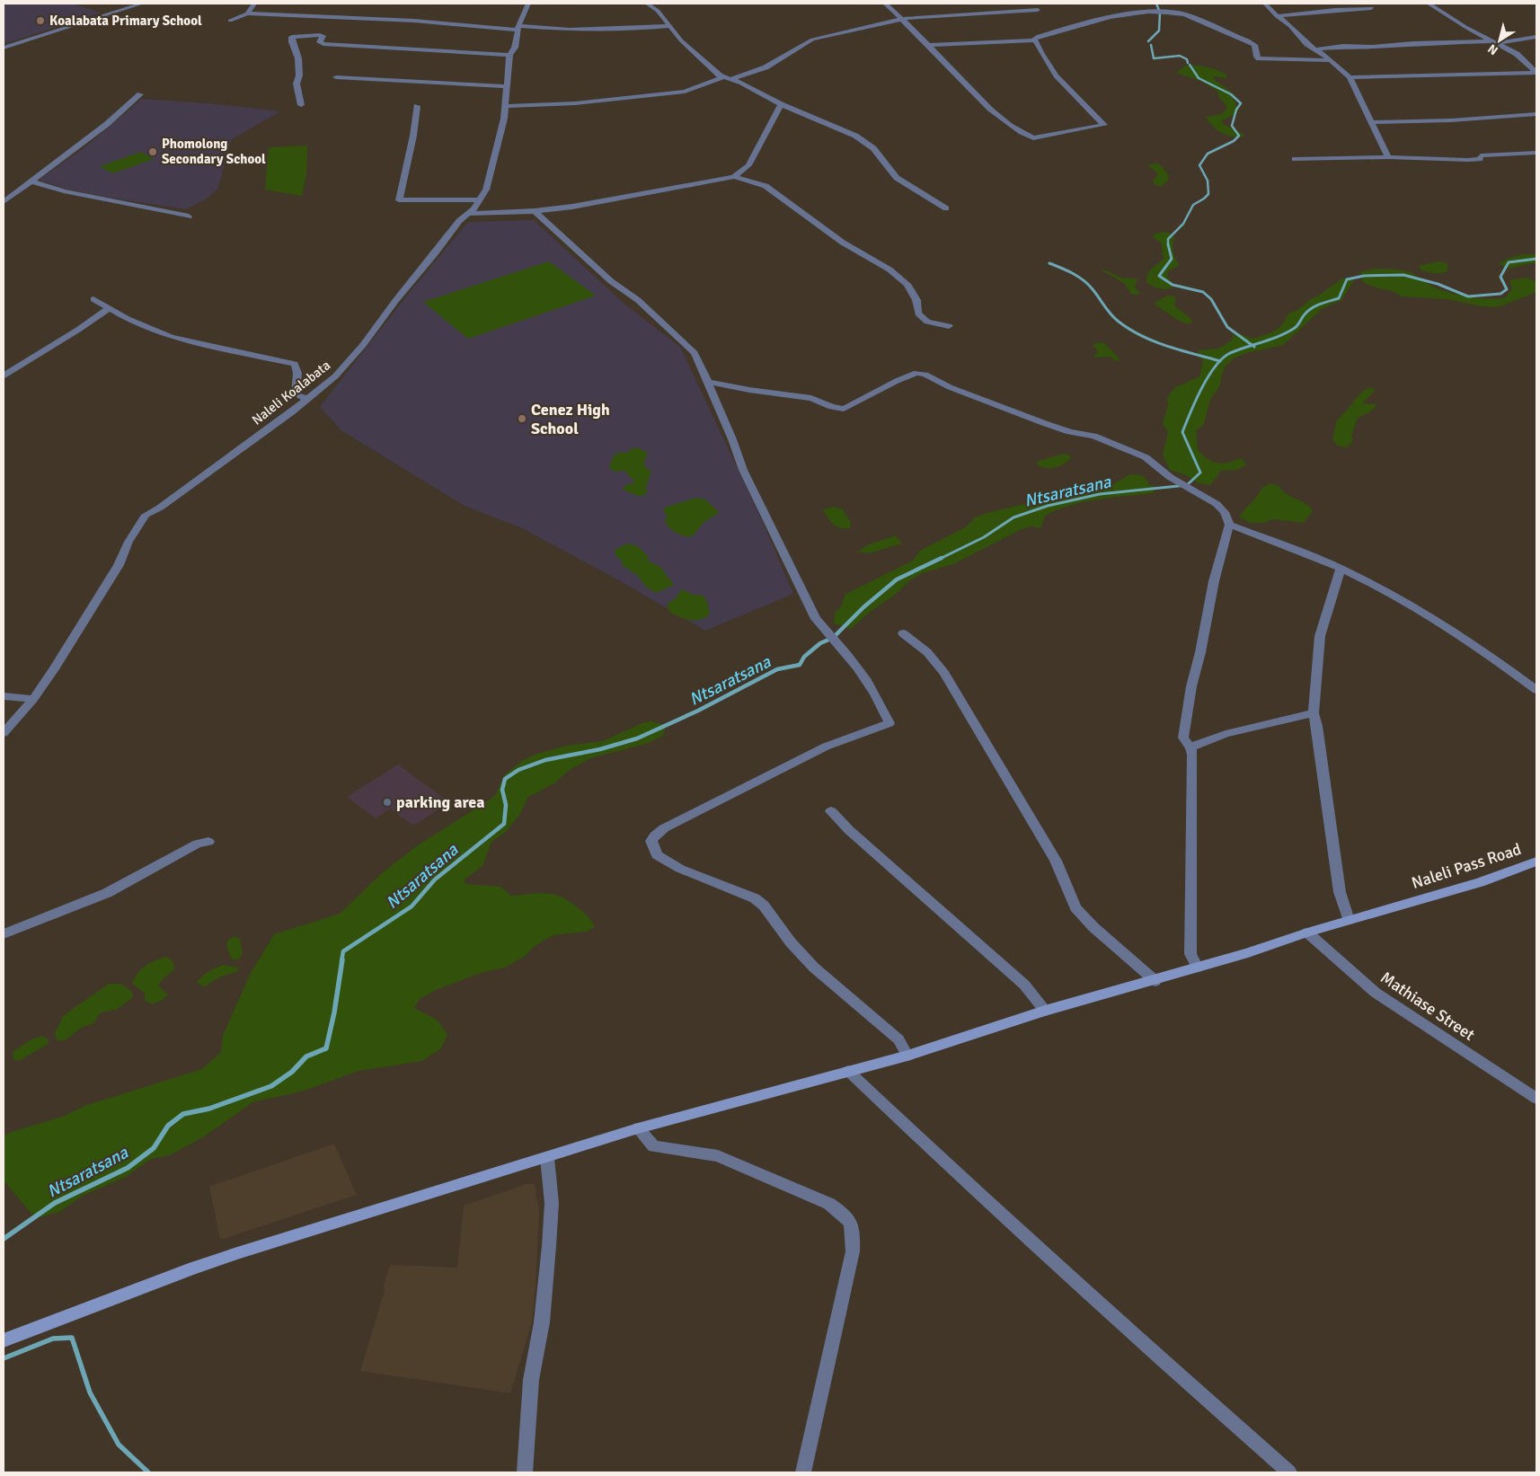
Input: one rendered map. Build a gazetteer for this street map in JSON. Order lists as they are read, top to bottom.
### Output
{
  "streets": {
    "main road": ["Naleli Pass Road"],
    "street": ["Naleli Koalabata", "Mathiase Street"]
  },
  "crossings": [
    ["Naleli Pass Road", "Mathiase Street"]
  ],
  "water": ["Ntsaratsana"],
  "places": [
    "Koalabata Primary School",
    "Phomolong Secondary School",
    "Cenez High School",
    "parking area"
  ],
  "north": "bottom left"
}
